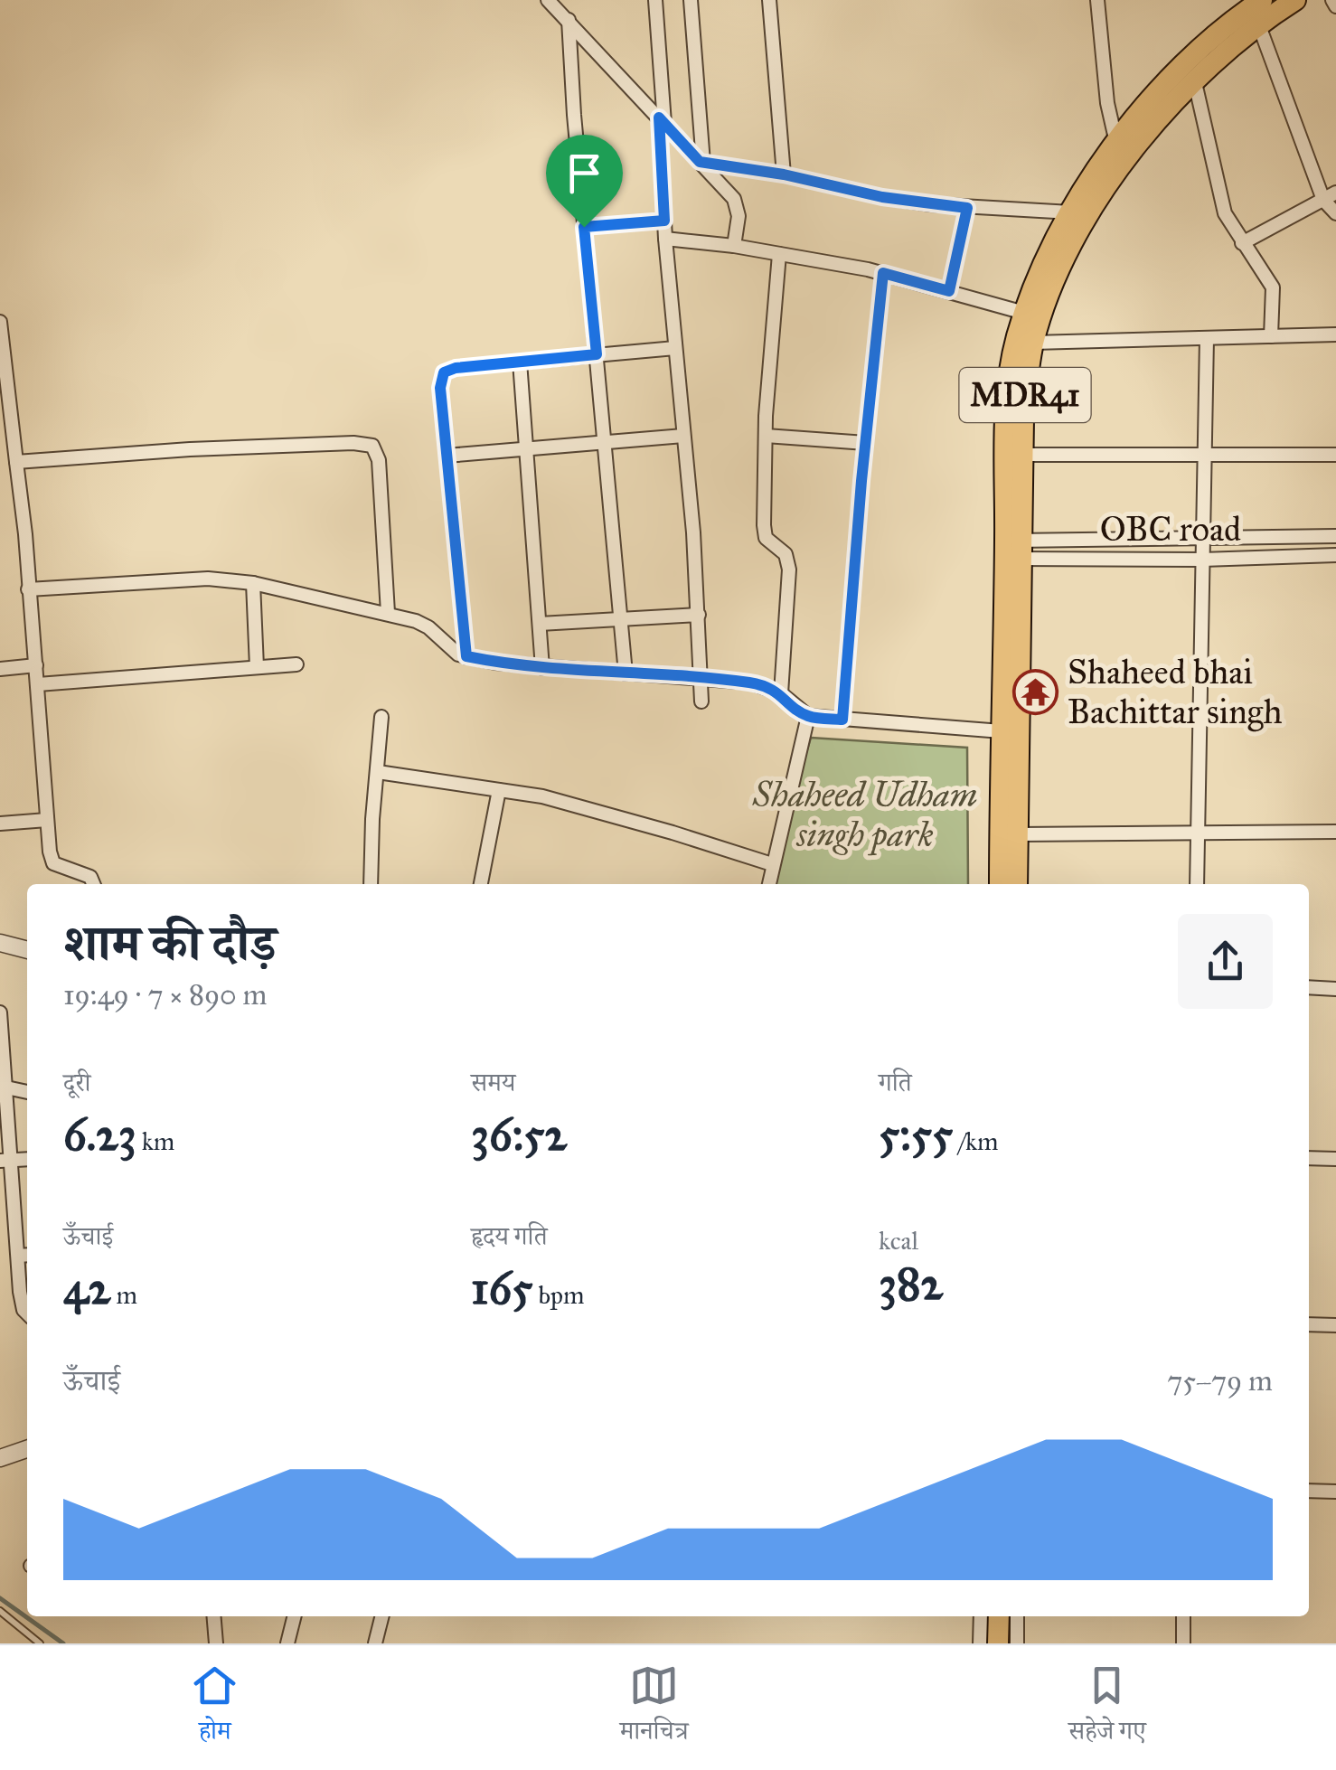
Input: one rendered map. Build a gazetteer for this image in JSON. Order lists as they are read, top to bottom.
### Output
{
  "streets": {
    "highway": ["MDR41"],
    "street": ["OBC road"]
  },
  "crossings": [
    ["MDR41", "OBC road"]
  ],
  "parks": ["Shaheed Udham singh park"],
  "places": {
    "temple": ["Shaheed bhai Bachittar singh"]
  },
  "page": {
    "heading": ["शाम की दौड़", "19:49 · 7 × 890 m"],
    "stats": [
      ["दूरी", "6.23 km"],
      ["समय", "36:52"],
      ["गति", "5:55 /km"],
      ["ऊँचाई", "42 m"],
      ["हृदय गति", "165 bpm"],
      ["kcal", "382"]
    ],
    "chart": ["ऊँचाई", "75–79 m"],
    "tabs": ["होम", "मानचित्र", "सहेजे गए"]
  }
}
